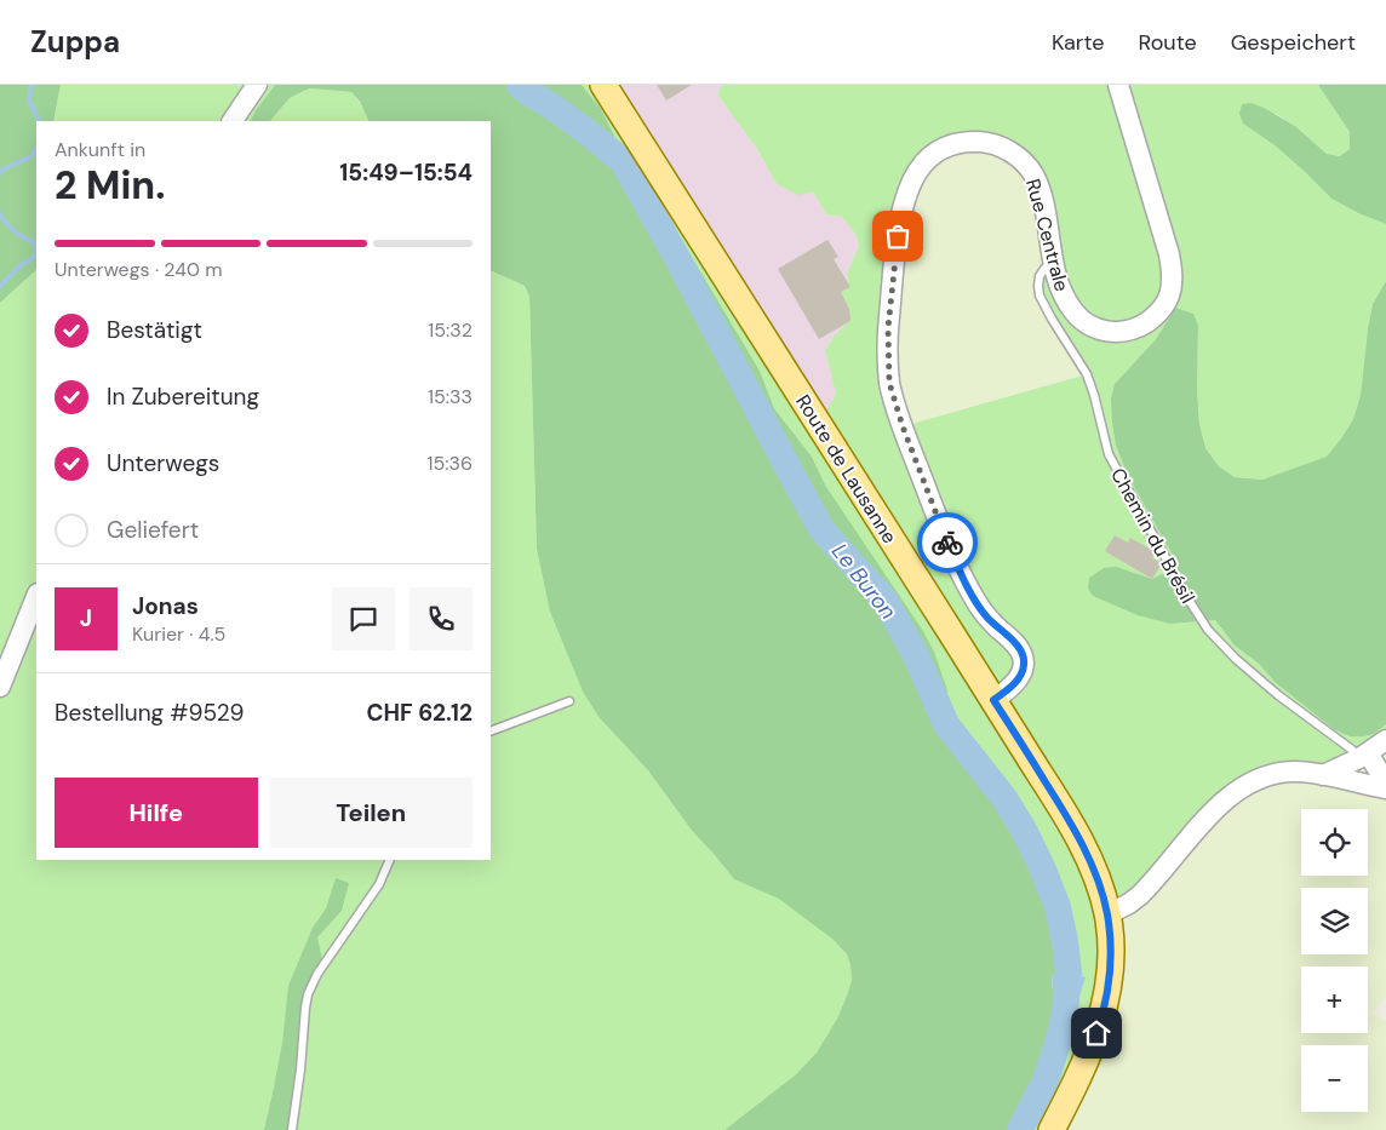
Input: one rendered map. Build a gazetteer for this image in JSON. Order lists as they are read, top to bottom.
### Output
{
  "streets": {
    "main road": ["Route de Lausanne"],
    "street": ["Rue Centrale"],
    "lane": ["Chemin du Brésil"]
  },
  "crossings": [
    ["Rue Centrale", "Route de Lausanne"],
    ["Rue Centrale", "Chemin du Brésil"]
  ],
  "water": ["Le Buron"],
  "page": {
    "header": "Zuppa",
    "nav": ["Karte", "Route", "Gespeichert"],
    "heading": ["2 Min.", "Ankunft in", "15:49–15:54"],
    "panel": [
      "Jonas",
      "Kurier · 4.5",
      "Bestellung #9529",
      "CHF 62.12"
    ],
    "bar": "Unterwegs · 240 m",
    "list": [
      ["Bestätigt", "15:32"],
      ["In Zubereitung", "15:33"],
      ["Unterwegs", "15:36"],
      "Geliefert"
    ],
    "round": "J",
    "buttons": ["Hilfe", "Teilen"],
    "map_buttons": ["+", "−"]
  }
}
